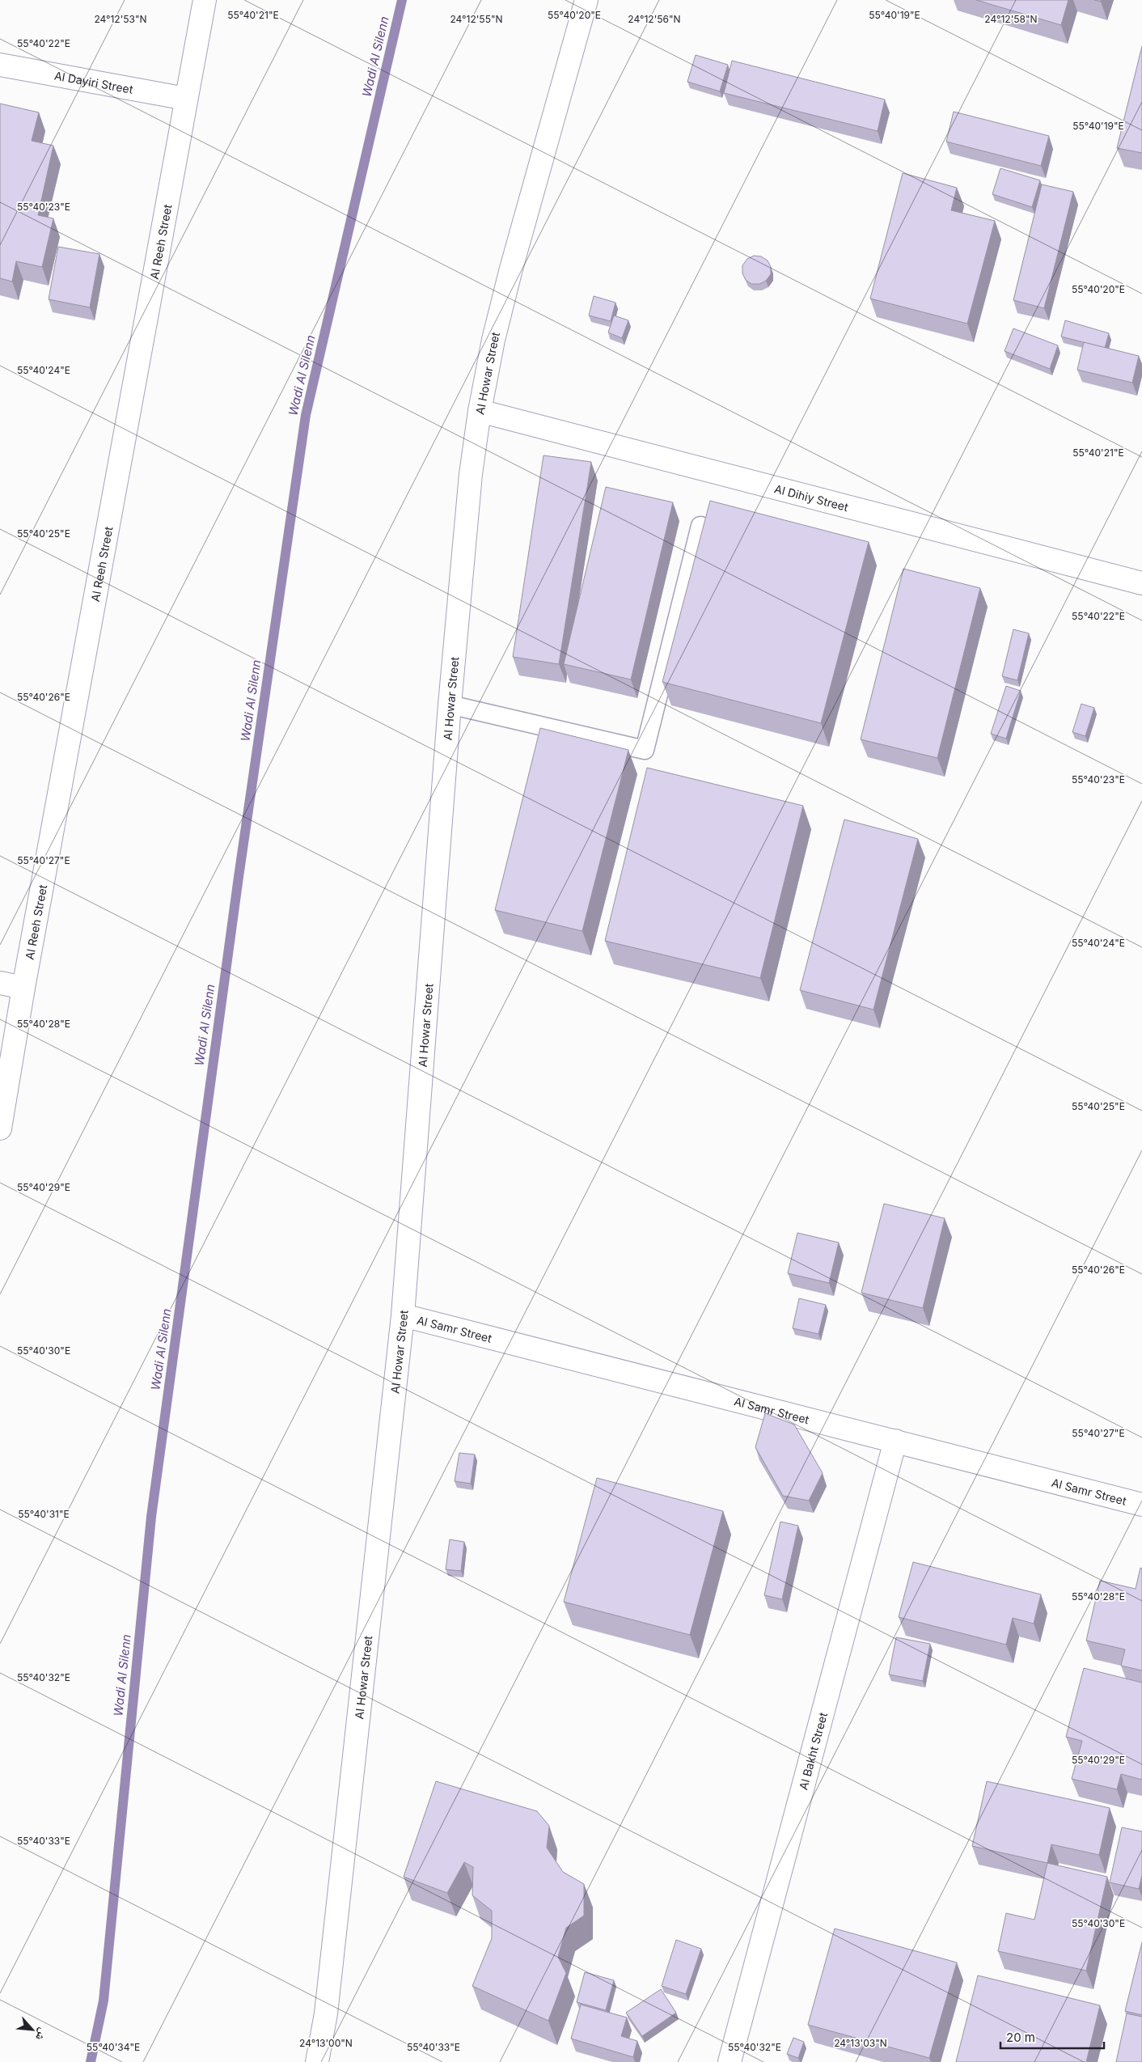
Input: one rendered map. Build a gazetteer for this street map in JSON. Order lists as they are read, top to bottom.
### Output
{
  "streets": {
    "street": [
      "Al Dayiri Street",
      "Al Reeh Street",
      "Al Howar Street",
      "Al Dihiy Street",
      "Al Samr Street",
      "Al Bakht Street"
    ]
  },
  "crossings": [
    ["Al Dayiri Street", "Al Reeh Street"],
    ["Al Howar Street", "Al Dihiy Street"],
    ["Al Howar Street", "Al Samr Street"],
    ["Al Samr Street", "Al Bakht Street"]
  ],
  "water": ["Wadi Al Silenn"],
  "scale_bar": "20 m",
  "north": "bottom right",
  "coordinates": [
    "55°40'21\"E",
    "55°40'20\"E",
    "55°40'19\"E",
    "24°12'53\"N",
    "24°12'55\"N",
    "24°12'56\"N",
    "24°12'58\"N",
    "55°40'22\"E",
    "55°40'23\"E",
    "55°40'24\"E",
    "55°40'25\"E",
    "55°40'26\"E",
    "55°40'27\"E",
    "55°40'28\"E",
    "55°40'29\"E",
    "55°40'30\"E",
    "55°40'31\"E",
    "55°40'32\"E",
    "55°40'33\"E",
    "24°13'00\"N",
    "24°13'03\"N",
    "55°40'34\"E"
  ]
}
